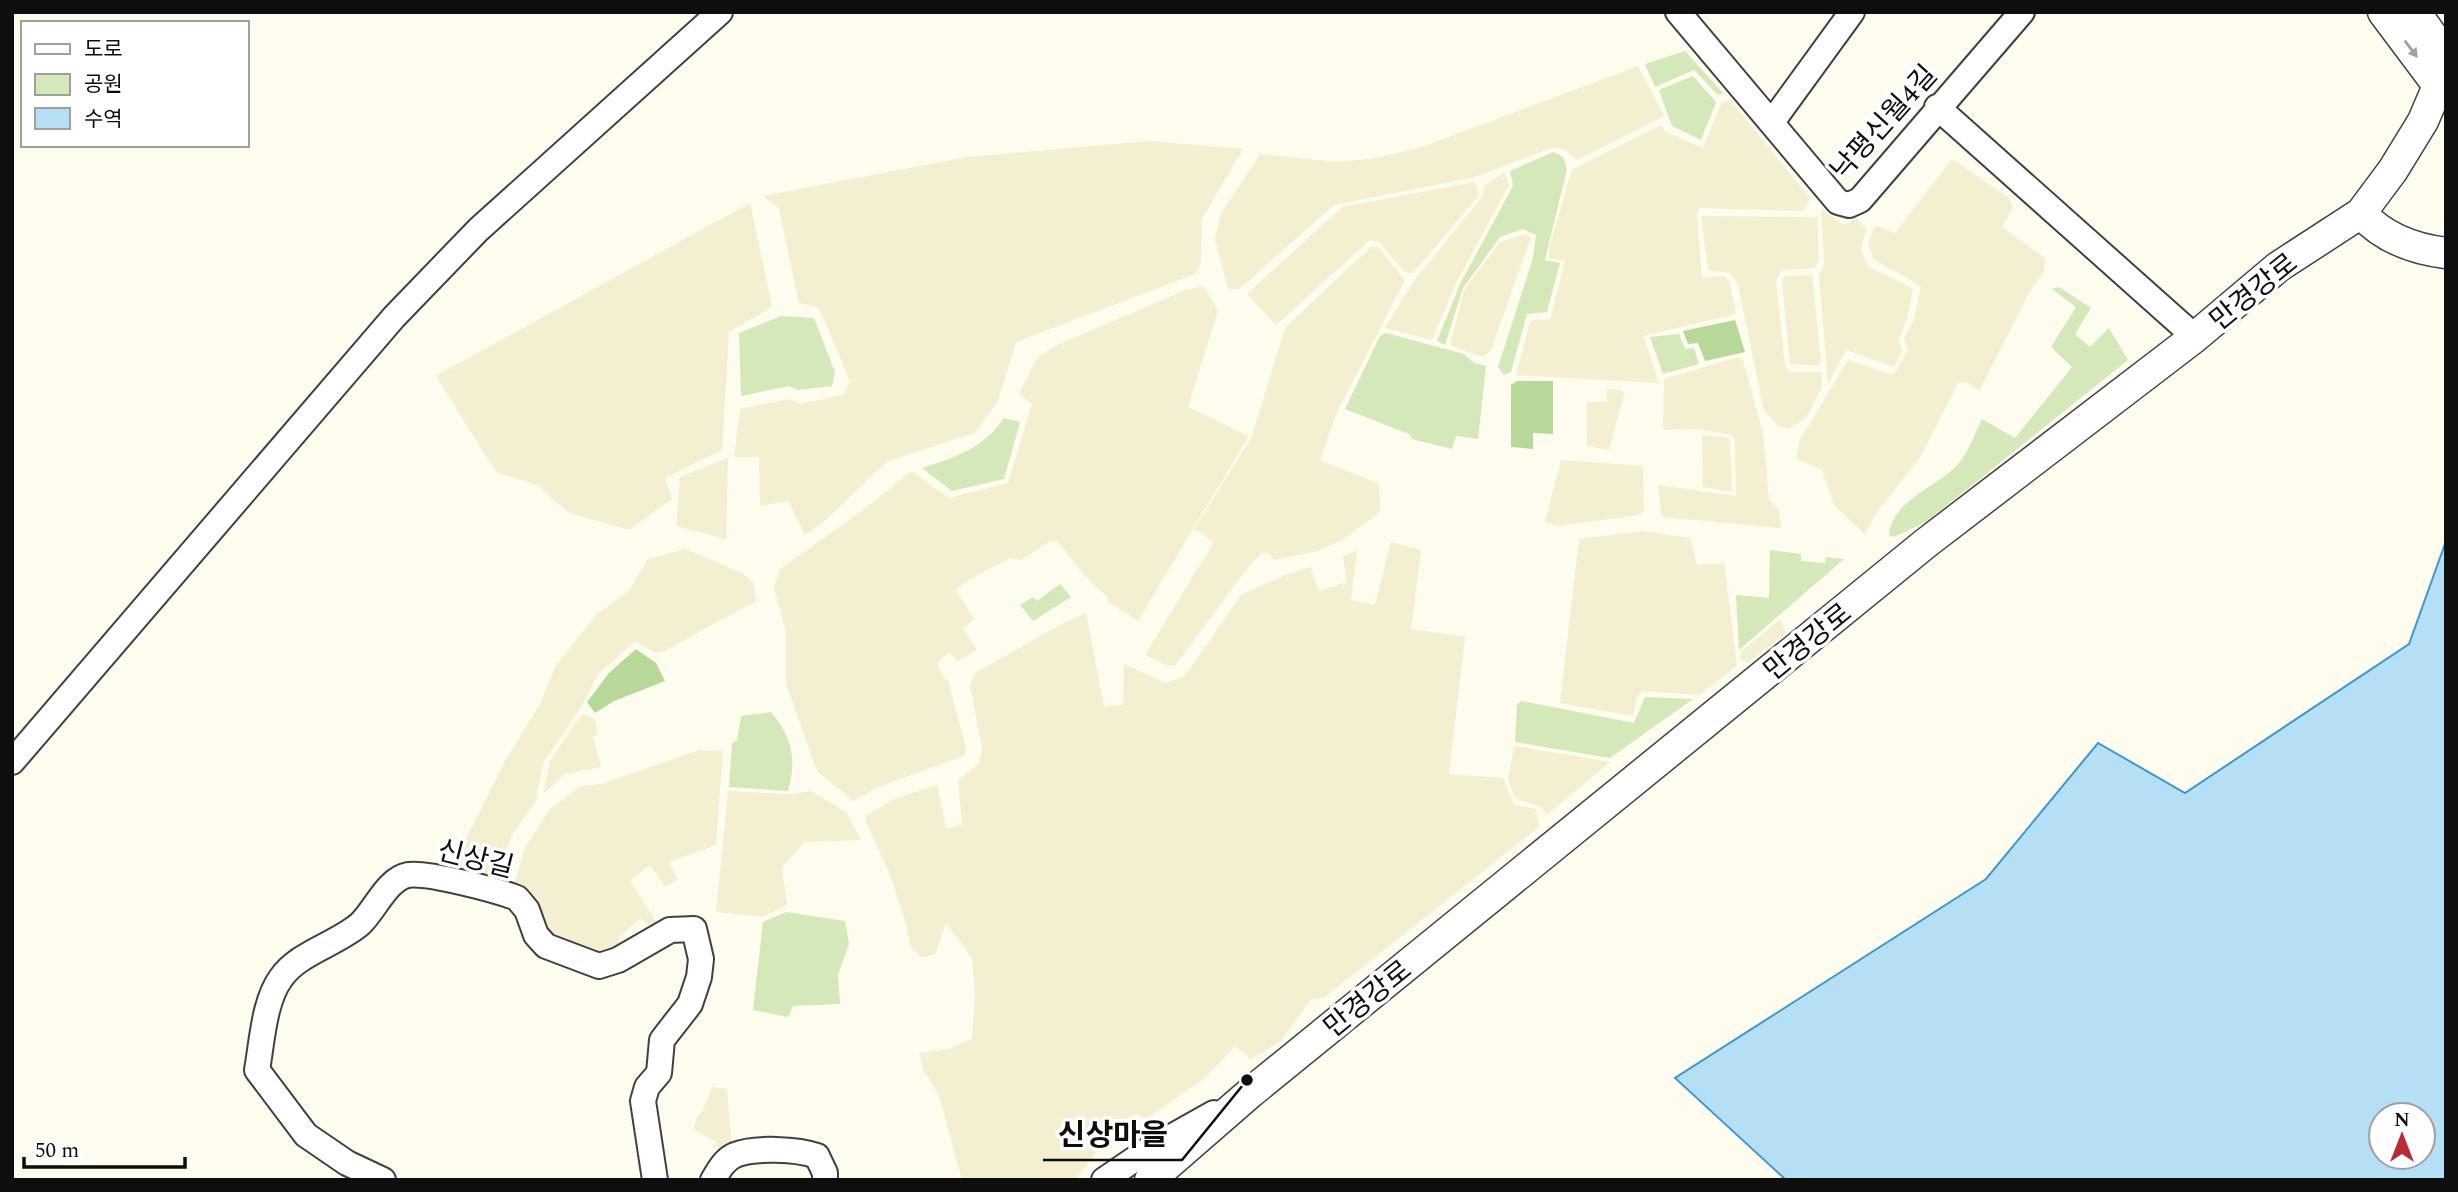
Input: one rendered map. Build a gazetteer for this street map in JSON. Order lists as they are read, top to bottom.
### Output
{
  "streets": {
    "street": ["낙평신월4길", "만경강로", "신상길"]
  },
  "places": ["신상마을"],
  "legend": ["도로", "공원", "수역"],
  "scale_bar": "50 m",
  "north": "top"
}
